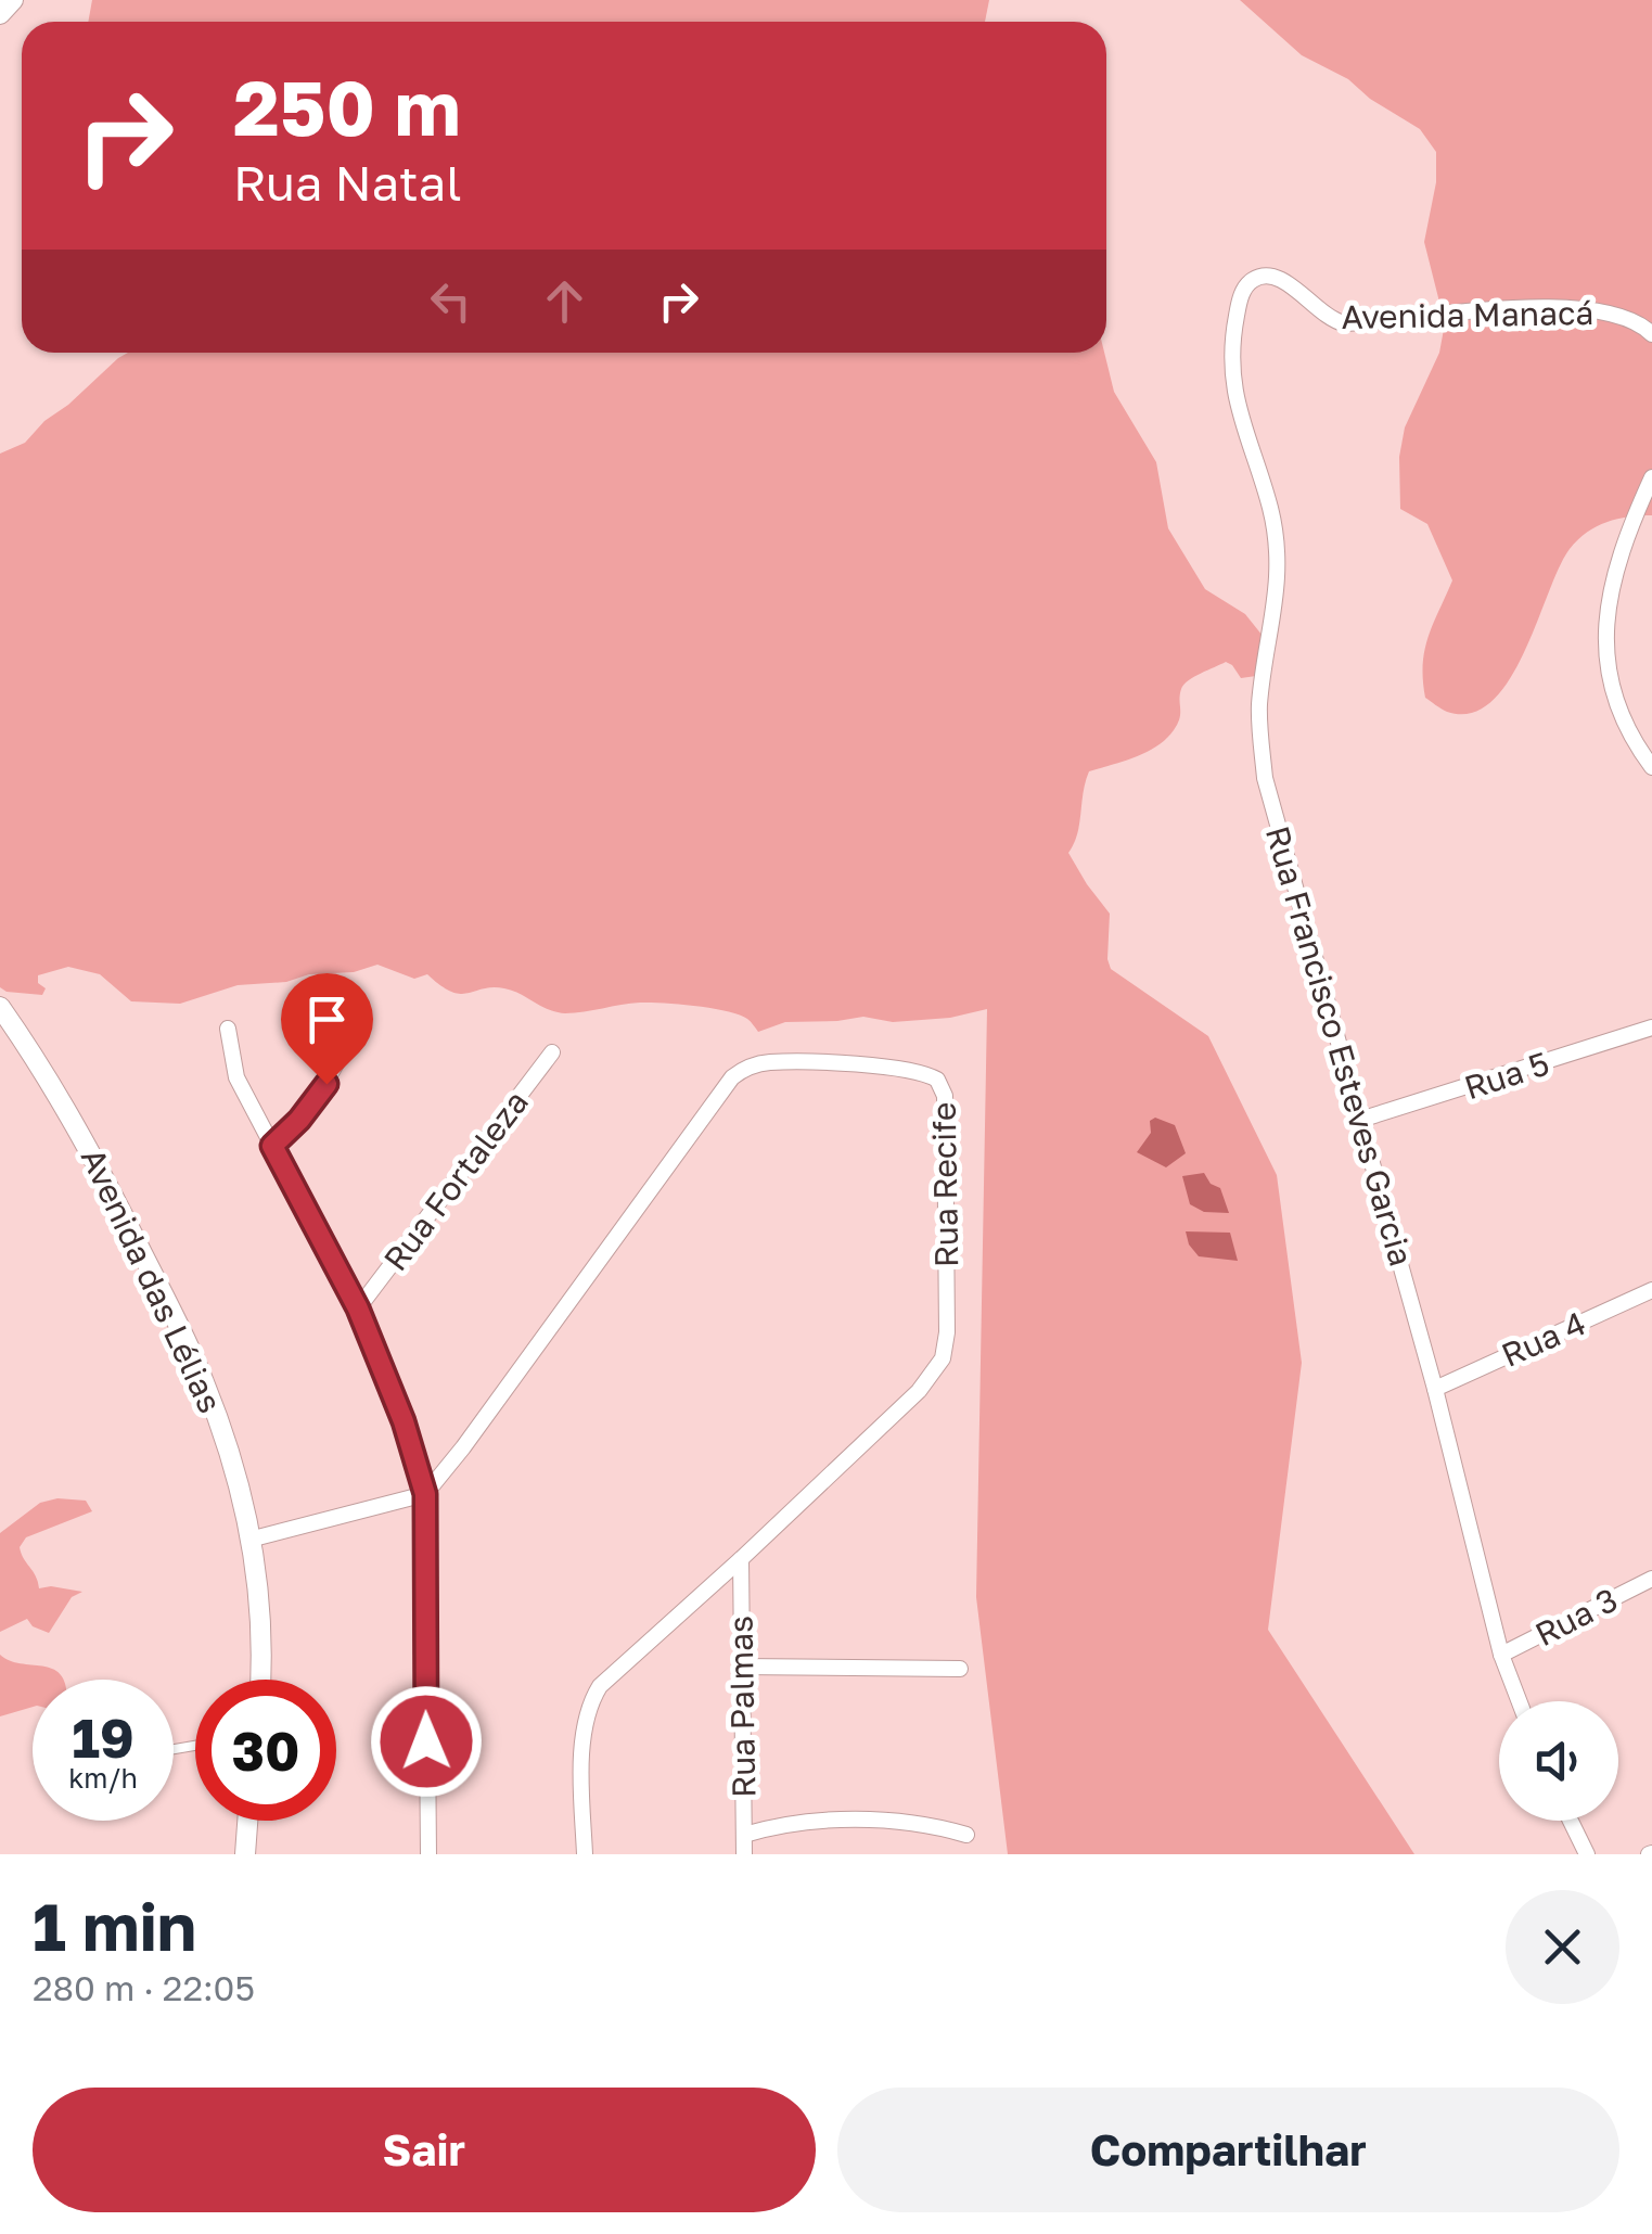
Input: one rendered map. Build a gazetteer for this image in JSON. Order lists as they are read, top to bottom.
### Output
{
  "streets": {
    "street": [
      "Avenida Manacá",
      "Rua Francisco Esteves Garcia",
      "Rua 5",
      "Rua Fortaleza",
      "Rua Recife",
      "Avenida das Lélias",
      "Rua 4",
      "Rua 3",
      "Rua Palmas"
    ]
  },
  "crossings": [
    ["Avenida Manacá", "Rua Francisco Esteves Garcia"],
    ["Rua Francisco Esteves Garcia", "Rua 5"],
    ["Rua Francisco Esteves Garcia", "Rua 4"],
    ["Rua Francisco Esteves Garcia", "Rua 3"],
    ["Rua Recife", "Rua Palmas"]
  ],
  "page": {
    "turn": ["250 m", "Rua Natal"],
    "speed": "19 km/h",
    "limit": "30",
    "heading": ["1 min", "280 m · 22:05"],
    "buttons": ["Sair", "Compartilhar"]
  }
}
